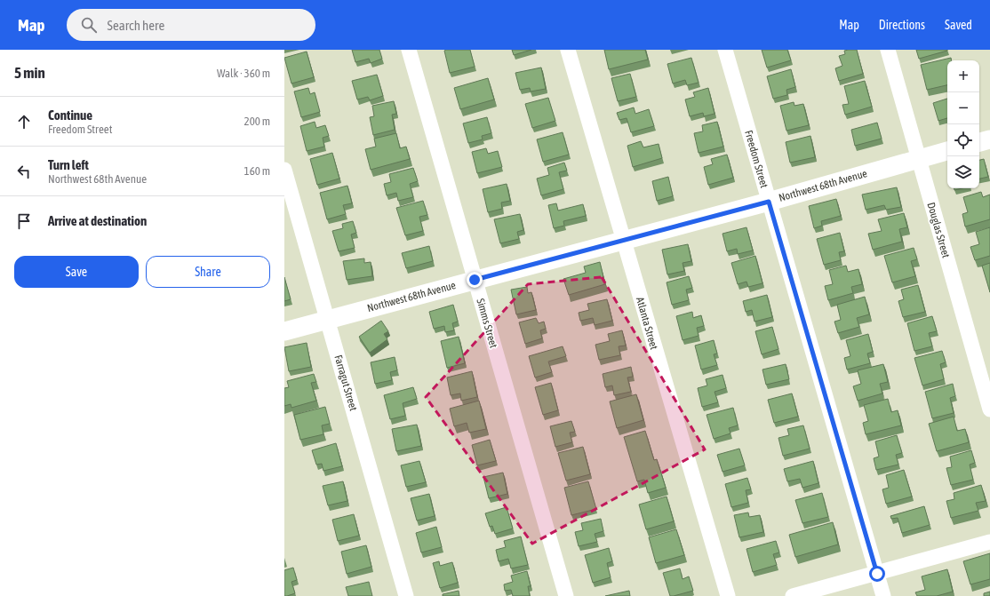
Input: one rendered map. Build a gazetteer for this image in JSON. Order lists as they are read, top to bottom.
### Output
{
  "streets": {
    "street": [
      "Freedom Street",
      "Northwest 68th Avenue",
      "Douglas Street",
      "Simms Street",
      "Atlanta Street",
      "Farragut Street"
    ]
  },
  "crossings": [
    ["Freedom Street", "Northwest 68th Avenue"],
    ["Northwest 68th Avenue", "Douglas Street"],
    ["Northwest 68th Avenue", "Simms Street"],
    ["Northwest 68th Avenue", "Atlanta Street"],
    ["Northwest 68th Avenue", "Farragut Street"]
  ],
  "page": {
    "header": "Map",
    "search": "Search here",
    "nav": ["Map", "Directions", "Saved"],
    "heading": ["5 min", "Walk · 360 m"],
    "map_buttons": ["+", "−"],
    "list": [
      ["Continue", "Freedom Street", "200 m"],
      ["Turn left", "Northwest 68th Avenue", "160 m"],
      "Arrive at destination"
    ],
    "buttons": ["Save", "Share"]
  }
}
